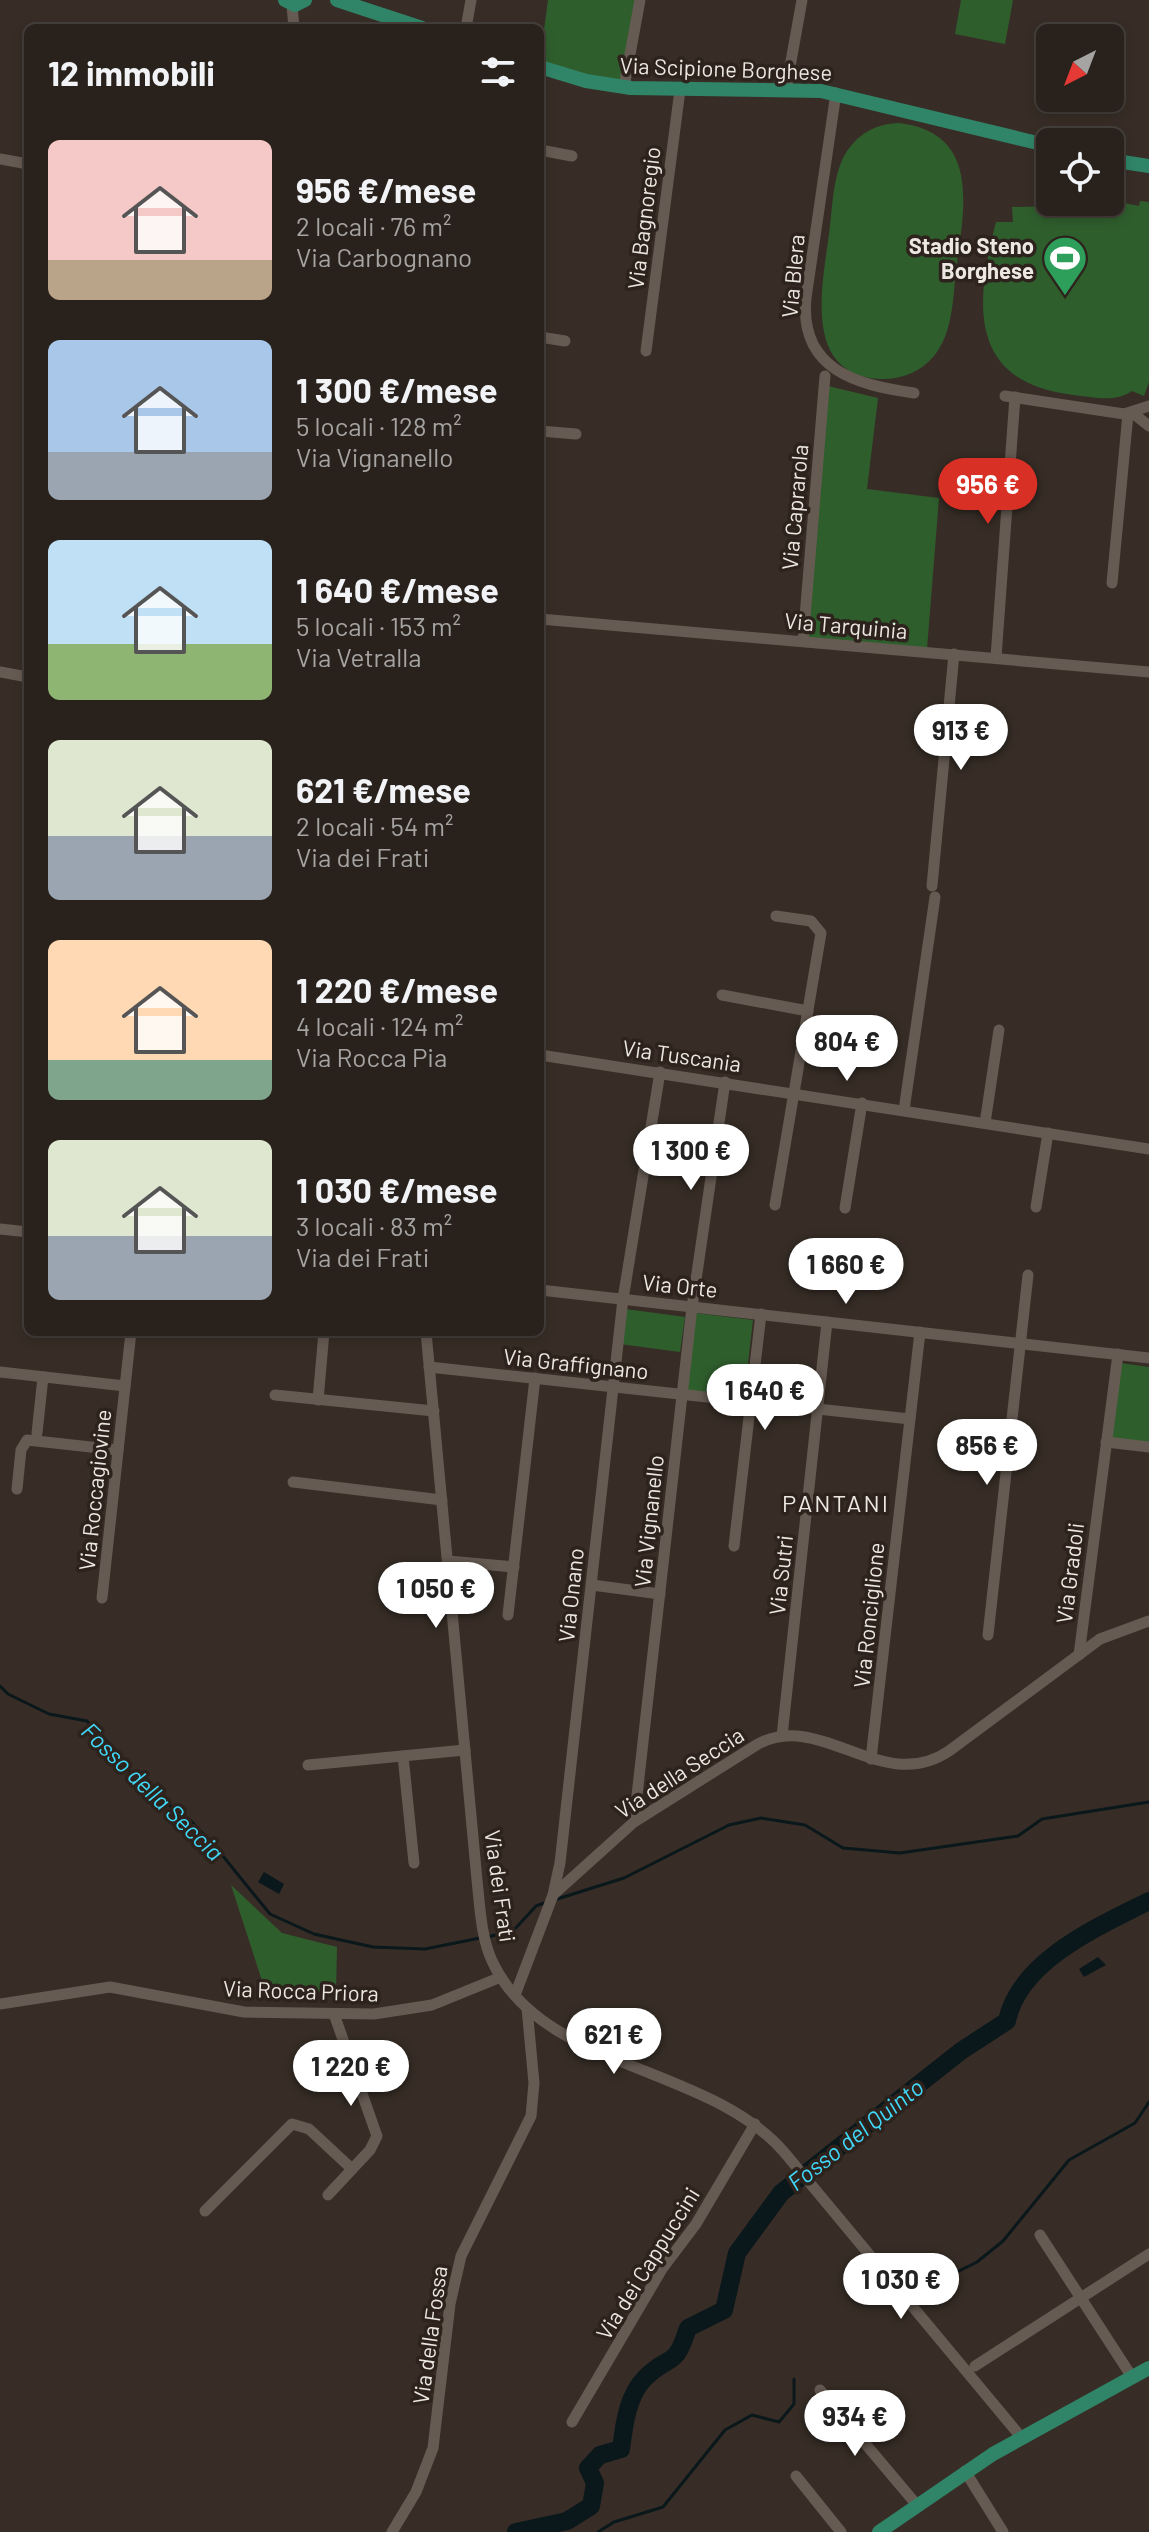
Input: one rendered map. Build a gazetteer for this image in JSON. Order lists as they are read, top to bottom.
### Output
{
  "streets": {
    "main road": ["Via Scipione Borghese"],
    "street": [
      "Via Bagnoregio",
      "Via Blera",
      "Via Caprarola",
      "Via Tarquinia",
      "Via Tuscania",
      "Via Orte",
      "Via Graffignano",
      "Via Roccagiovine",
      "Via Vignanello",
      "Via Gradoli",
      "Via Sutri",
      "Via Onano",
      "Via Ronciglione",
      "Via della Seccia",
      "Via dei Frati",
      "Via Rocca Priora",
      "Via dei Cappuccini",
      "Via della Fossa"
    ]
  },
  "crossings": [
    ["Via Scipione Borghese", "Via Bagnoregio"],
    ["Via Scipione Borghese", "Via Blera"],
    ["Via Caprarola", "Via Tarquinia"],
    ["Via Tuscania", "Via Vignanello"],
    ["Via Tuscania", "Via Onano"],
    ["Via Orte", "Via Vignanello"],
    ["Via Orte", "Via Gradoli"],
    ["Via Orte", "Via Sutri"],
    ["Via Orte", "Via Onano"],
    ["Via Orte", "Via Ronciglione"],
    ["Via Graffignano", "Via Vignanello"],
    ["Via Graffignano", "Via Sutri"],
    ["Via Graffignano", "Via Onano"],
    ["Via Graffignano", "Via Ronciglione"],
    ["Via Graffignano", "Via dei Frati"],
    ["Via Vignanello", "Via della Seccia"],
    ["Via Sutri", "Via della Seccia"],
    ["Via Onano", "Via della Seccia"],
    ["Via della Seccia", "Via dei Frati"],
    ["Via dei Frati", "Via Rocca Priora"],
    ["Via dei Frati", "Via dei Cappuccini"],
    ["Via dei Frati", "Via della Fossa"]
  ],
  "districts": ["PANTANI"],
  "water": ["Fosso della Seccia", "Fosso del Quinto"],
  "places": {
    "sports": ["Stadio Steno Borghese"]
  },
  "north": "bottom left",
  "page": {
    "heading": "12 immobili",
    "list": [
      {
        "name": "956 €/mese",
        "note": "2 locali · 76 m² · Via Carbognano"
      },
      {
        "name": "1 300 €/mese",
        "note": "5 locali · 128 m² · Via Vignanello"
      },
      {
        "name": "1 640 €/mese",
        "note": "5 locali · 153 m² · Via Vetralla"
      },
      {
        "name": "621 €/mese",
        "note": "2 locali · 54 m² · Via dei Frati"
      },
      {
        "name": "1 220 €/mese",
        "note": "4 locali · 124 m² · Via Rocca Pia"
      },
      {
        "name": "1 030 €/mese",
        "note": "3 locali · 83 m² · Via dei Frati"
      }
    ],
    "price": [
      "956 €",
      "913 €",
      "804 €",
      "1 300 €",
      "1 660 €",
      "1 640 €",
      "856 €",
      "1 050 €",
      "621 €",
      "1 220 €",
      "1 030 €",
      "934 €"
    ]
  }
}
